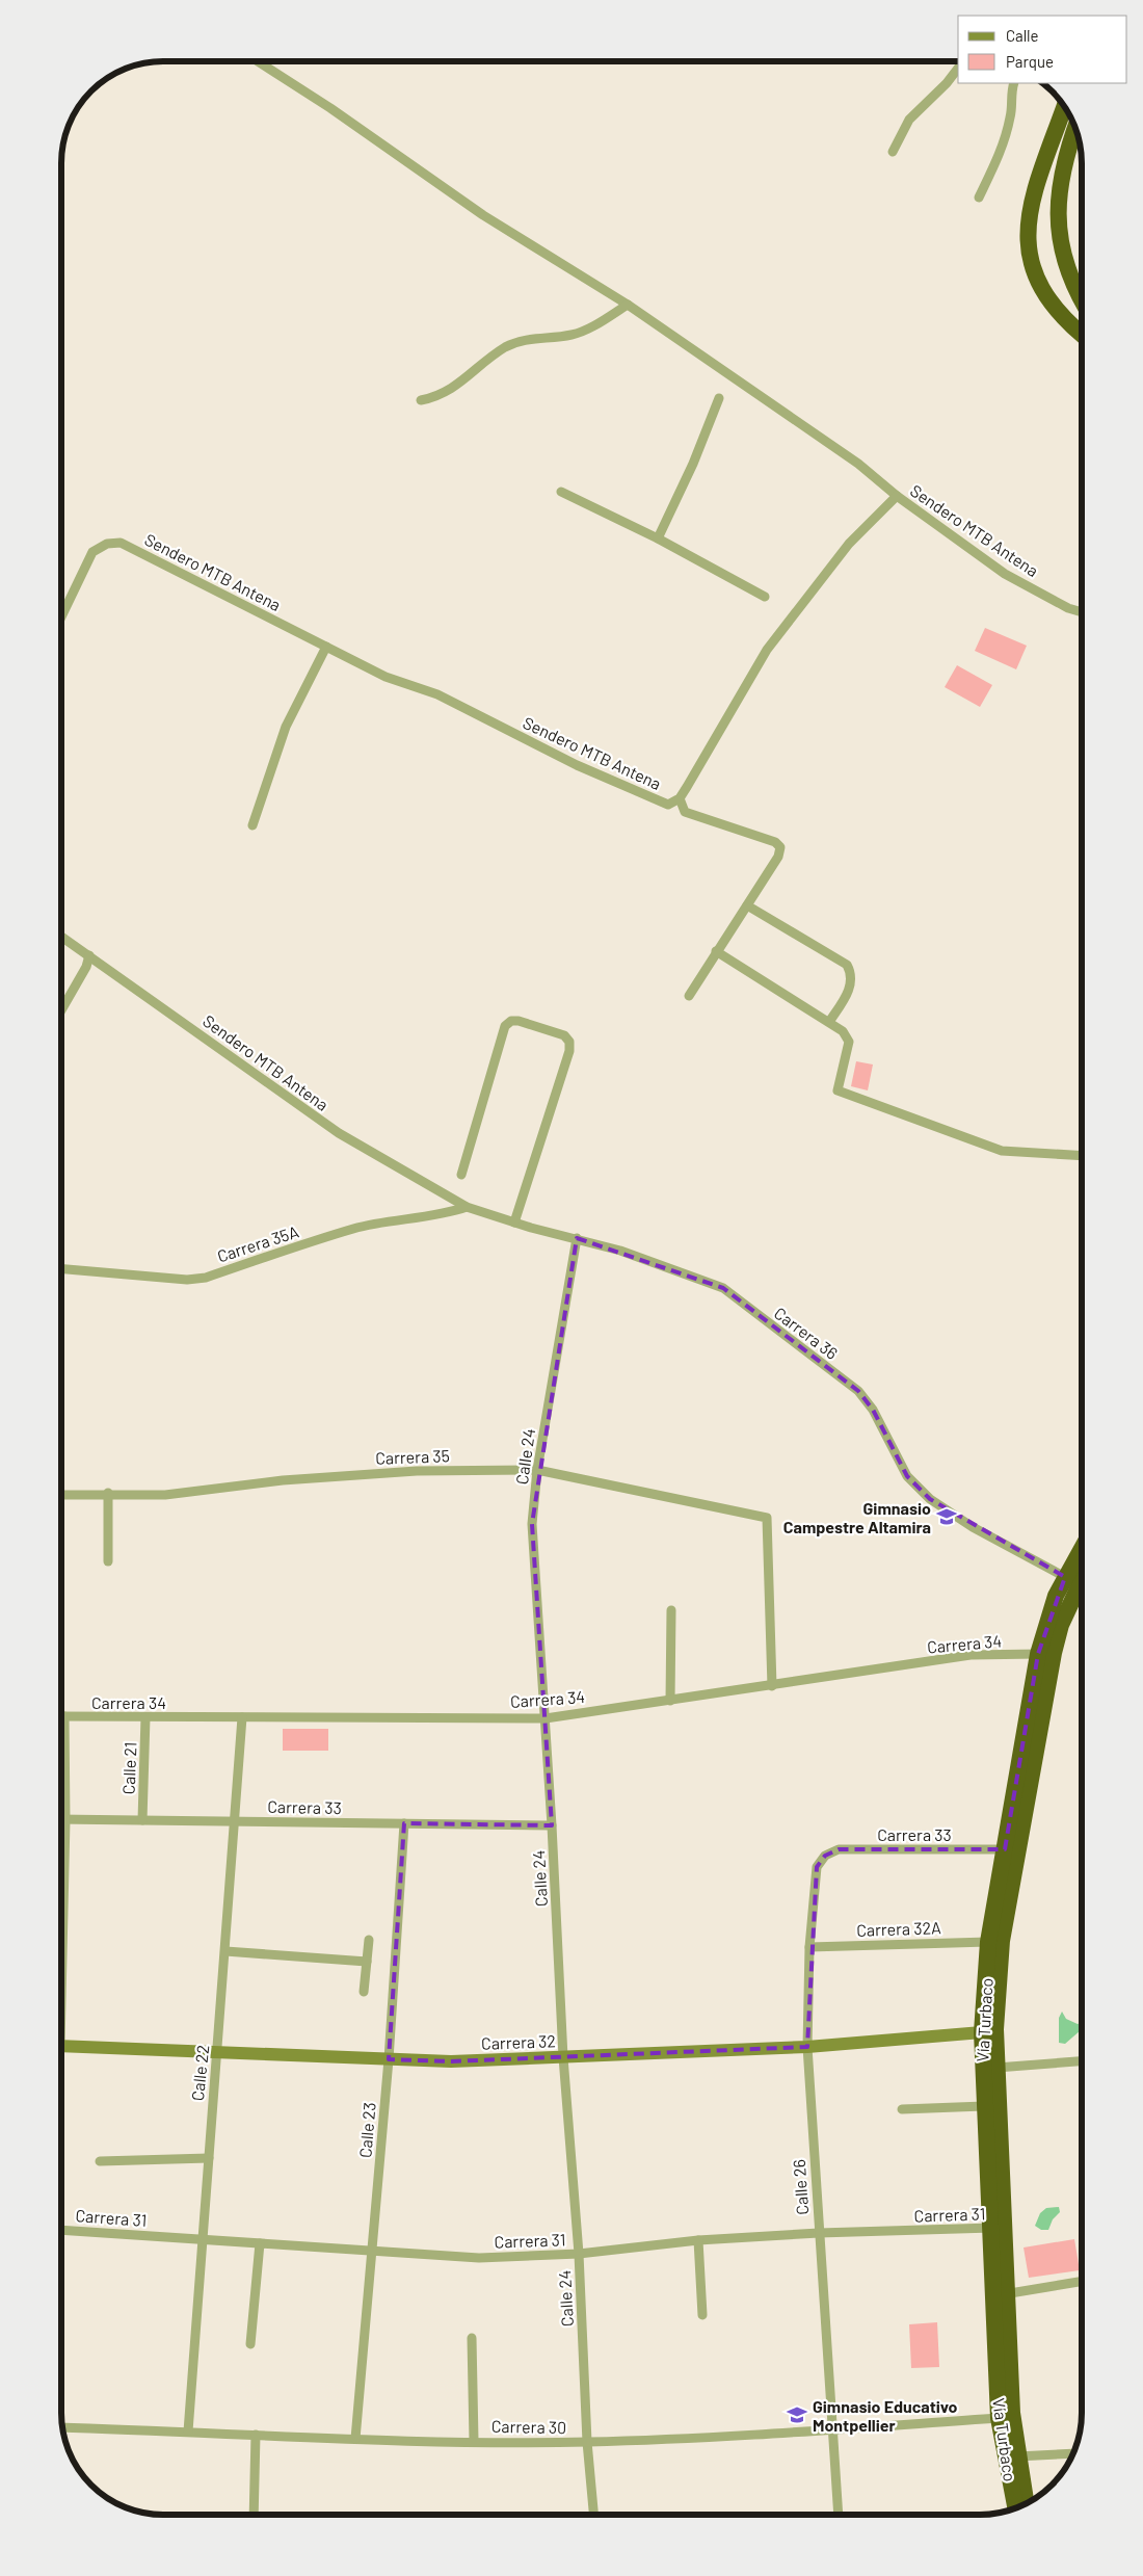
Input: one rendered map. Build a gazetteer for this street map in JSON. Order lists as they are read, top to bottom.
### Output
{
  "streets": {
    "highway": ["Vía Turbaco"],
    "street": [
      "Sendero MTB Antena",
      "Carrera 35A",
      "Carrera 36",
      "Carrera 35",
      "Calle 24",
      "Carrera 34",
      "Calle 21",
      "Carrera 33",
      "Carrera 32A",
      "Carrera 32",
      "Calle 22",
      "Calle 23",
      "Calle 26",
      "Carrera 31",
      "Carrera 30"
    ]
  },
  "crossings": [
    ["Sendero MTB Antena", "Carrera 35A"],
    ["Sendero MTB Antena", "Carrera 36"],
    ["Carrera 35A", "Carrera 36"],
    ["Carrera 36", "Calle 24"],
    ["Carrera 36", "Vía Turbaco"],
    ["Carrera 35", "Calle 24"],
    ["Carrera 35", "Carrera 34"],
    ["Calle 24", "Carrera 34"],
    ["Calle 24", "Carrera 33"],
    ["Calle 24", "Carrera 32"],
    ["Calle 24", "Carrera 31"],
    ["Calle 24", "Carrera 30"],
    ["Carrera 34", "Calle 21"],
    ["Carrera 34", "Vía Turbaco"],
    ["Carrera 34", "Calle 22"],
    ["Calle 21", "Carrera 33"],
    ["Carrera 33", "Vía Turbaco"],
    ["Carrera 33", "Calle 22"],
    ["Carrera 33", "Calle 23"],
    ["Carrera 33", "Calle 26"],
    ["Carrera 32A", "Vía Turbaco"],
    ["Carrera 32A", "Calle 26"],
    ["Vía Turbaco", "Carrera 32"],
    ["Vía Turbaco", "Carrera 31"],
    ["Vía Turbaco", "Carrera 30"],
    ["Carrera 32", "Calle 22"],
    ["Carrera 32", "Calle 23"],
    ["Carrera 32", "Calle 26"],
    ["Calle 22", "Carrera 31"],
    ["Calle 22", "Carrera 30"],
    ["Calle 23", "Carrera 31"],
    ["Calle 23", "Carrera 30"],
    ["Calle 26", "Carrera 31"],
    ["Calle 26", "Carrera 30"]
  ],
  "places": {
    "school or university": ["Gimnasio Campestre Altamira", "Gimnasio Educativo Montpellier"]
  },
  "legend": ["Calle", "Parque"]
}
